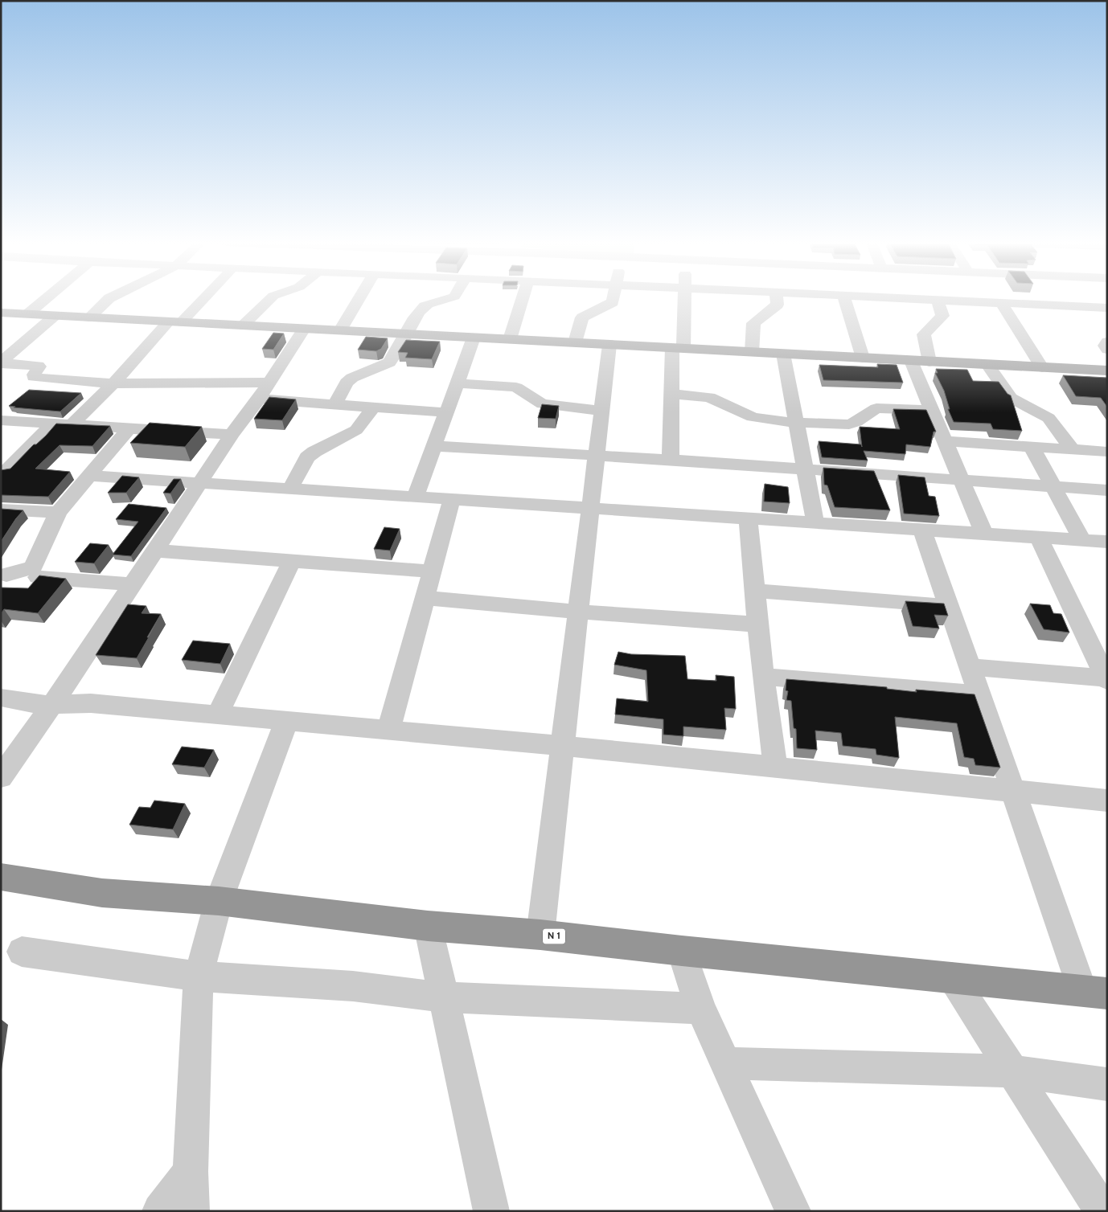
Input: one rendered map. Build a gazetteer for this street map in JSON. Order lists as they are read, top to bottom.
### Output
{
  "streets": {
    "highway": ["N 1"]
  }
}
